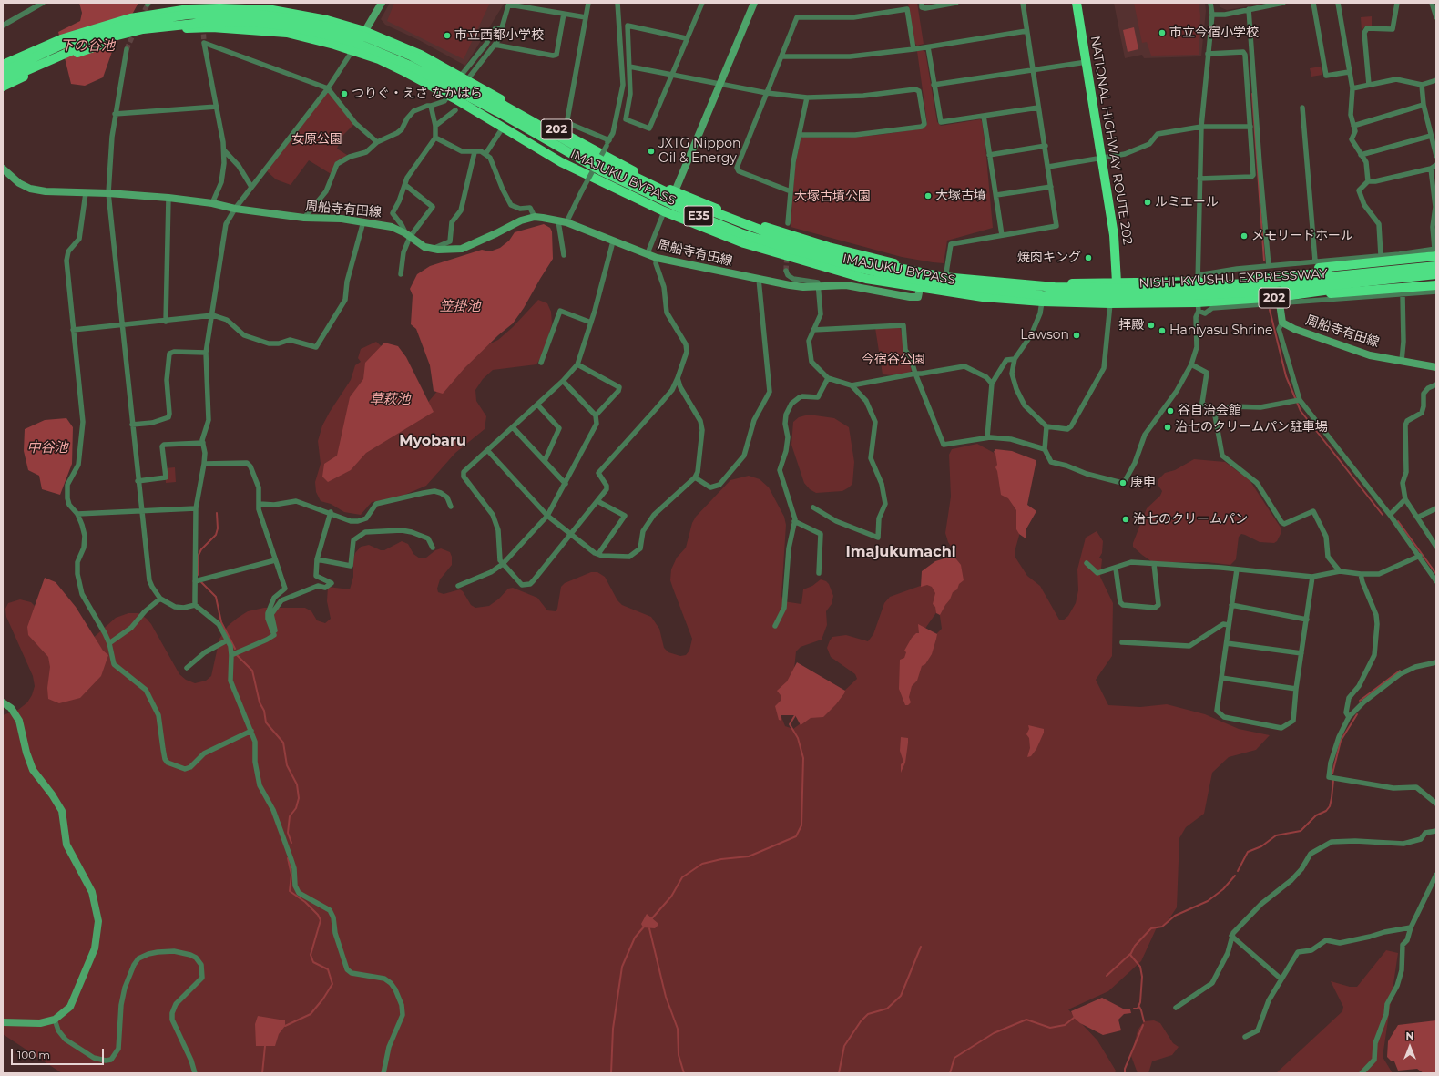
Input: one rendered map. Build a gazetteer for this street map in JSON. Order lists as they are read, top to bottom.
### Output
{
  "streets": {
    "highway": [
      "202",
      "NATIONAL HIGHWAY ROUTE 202",
      "IMAJUKU BYPASS",
      "E35",
      "NISHI-KYUSHU EXPRESSWAY"
    ],
    "main road": ["周船寺有田線"]
  },
  "crossings": [
    ["NATIONAL HIGHWAY ROUTE 202", "IMAJUKU BYPASS"],
    ["IMAJUKU BYPASS", "周船寺有田線"]
  ],
  "districts": ["Myobaru", "Imajukumachi"],
  "water": [
    "下の谷池",
    "笠掛池",
    "草萩池",
    "中谷池"
  ],
  "parks": ["女原公園", "大塚古墳公園", "今宿谷公園"],
  "places": [
    "市立今宿小学校",
    "市立西都小学校",
    "つりぐ・えさ なかはら",
    "JXTG Nippon Oil & Energy",
    "大塚古墳",
    "ルミエール",
    "メモリードホール",
    "焼肉キング",
    "拝殿",
    "Haniyasu Shrine",
    "Lawson",
    "谷自治会館",
    "治七のクリームパン駐車場",
    "庚申",
    "治七のクリームパン"
  ],
  "scale_bar": "100 m",
  "north": "top"
}
